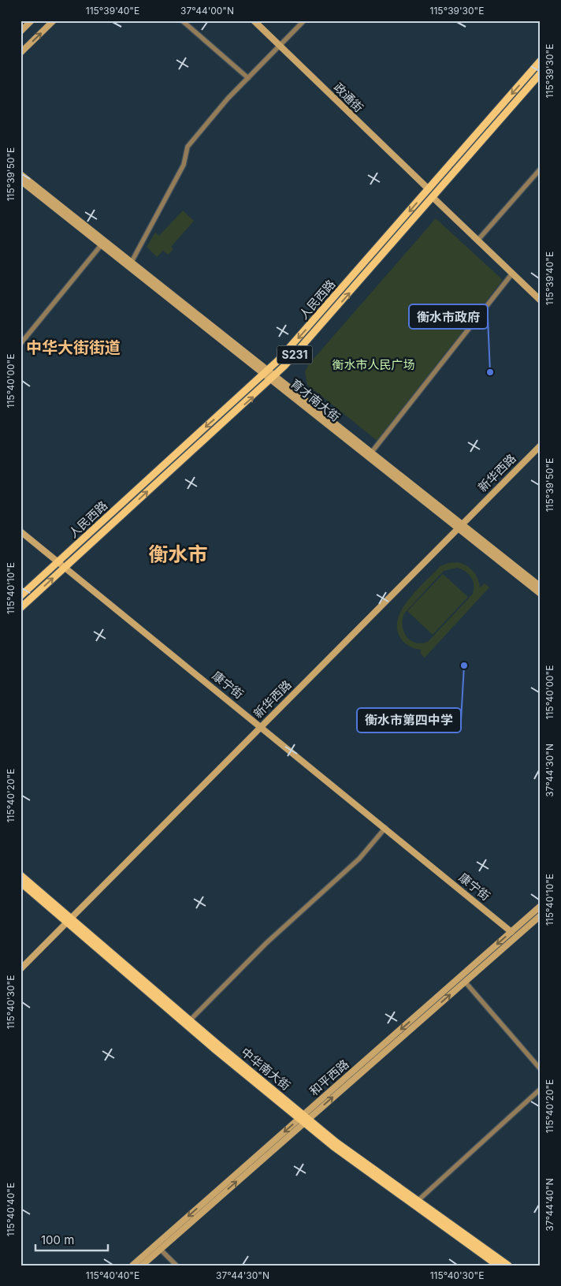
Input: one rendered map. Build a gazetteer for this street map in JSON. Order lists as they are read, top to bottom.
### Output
{
  "streets": {
    "main road": [
      "政通街",
      "人民西路",
      "S231",
      "育才南大街",
      "新华西路",
      "康宁街",
      "中华南大街",
      "和平西路"
    ]
  },
  "crossings": [
    ["政通街", "人民西路"],
    ["人民西路", "育才南大街"],
    ["人民西路", "康宁街"],
    ["育才南大街", "新华西路"],
    ["新华西路", "康宁街"],
    ["新华西路", "中华南大街"],
    ["康宁街", "和平西路"],
    ["中华南大街", "和平西路"]
  ],
  "districts": ["中华大街街道", "衡水市"],
  "parks": ["衡水市人民广场"],
  "places": ["衡水市政府", "衡水市第四中学"],
  "scale_bar": "100 m",
  "coordinates": [
    "115°39'40\"E",
    "37°44'00\"N",
    "115°39'30\"E",
    "115°39'50\"E",
    "115°40'00\"E",
    "115°40'10\"E",
    "37°44'30\"N",
    "115°40'20\"E",
    "115°40'30\"E",
    "37°44'40\"N",
    "115°40'40\"E"
  ]
}
